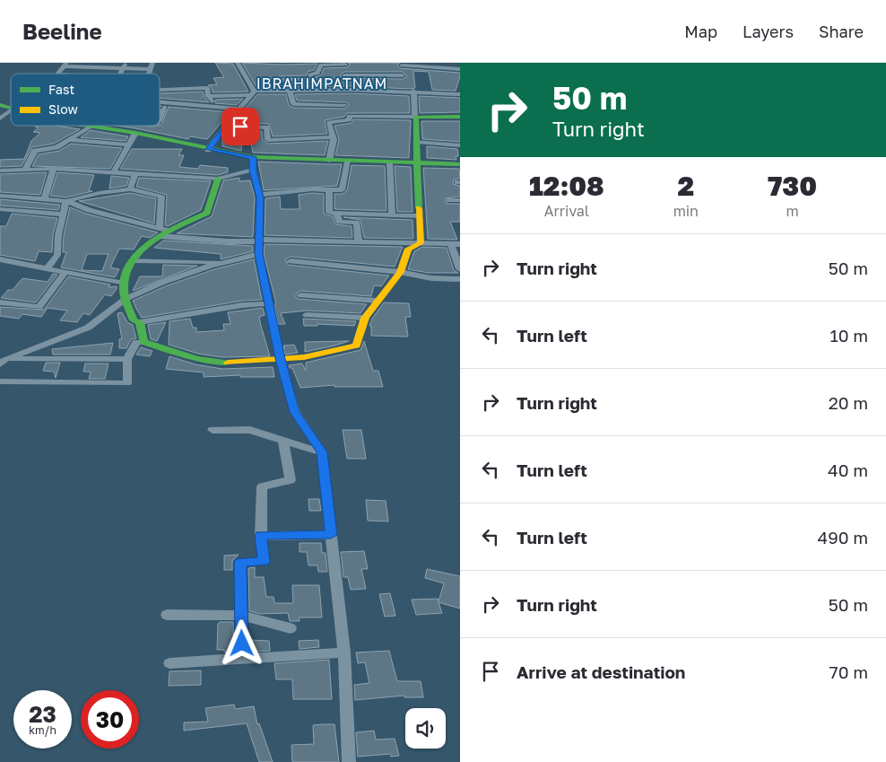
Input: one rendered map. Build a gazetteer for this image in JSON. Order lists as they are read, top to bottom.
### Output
{
  "districts": ["IBRAHIMPATNAM"],
  "legend": ["Fast", "Slow"],
  "page": {
    "header": "Beeline",
    "nav": ["Map", "Layers", "Share"],
    "turn": ["50 m", "Turn right"],
    "eta": [
      "12:08",
      "Arrival",
      "2",
      "min",
      "730",
      "m"
    ],
    "list": [
      {
        "name": "Turn right",
        "value": "50 m"
      },
      {
        "name": "Turn left",
        "value": "10 m"
      },
      {
        "name": "Turn right",
        "value": "20 m"
      },
      {
        "name": "Turn left",
        "value": "40 m"
      },
      {
        "name": "Turn left",
        "value": "490 m"
      },
      {
        "name": "Turn right",
        "value": "50 m"
      },
      {
        "name": "Arrive at destination",
        "value": "70 m"
      }
    ],
    "speed": "23 km/h",
    "limit": "30"
  }
}
